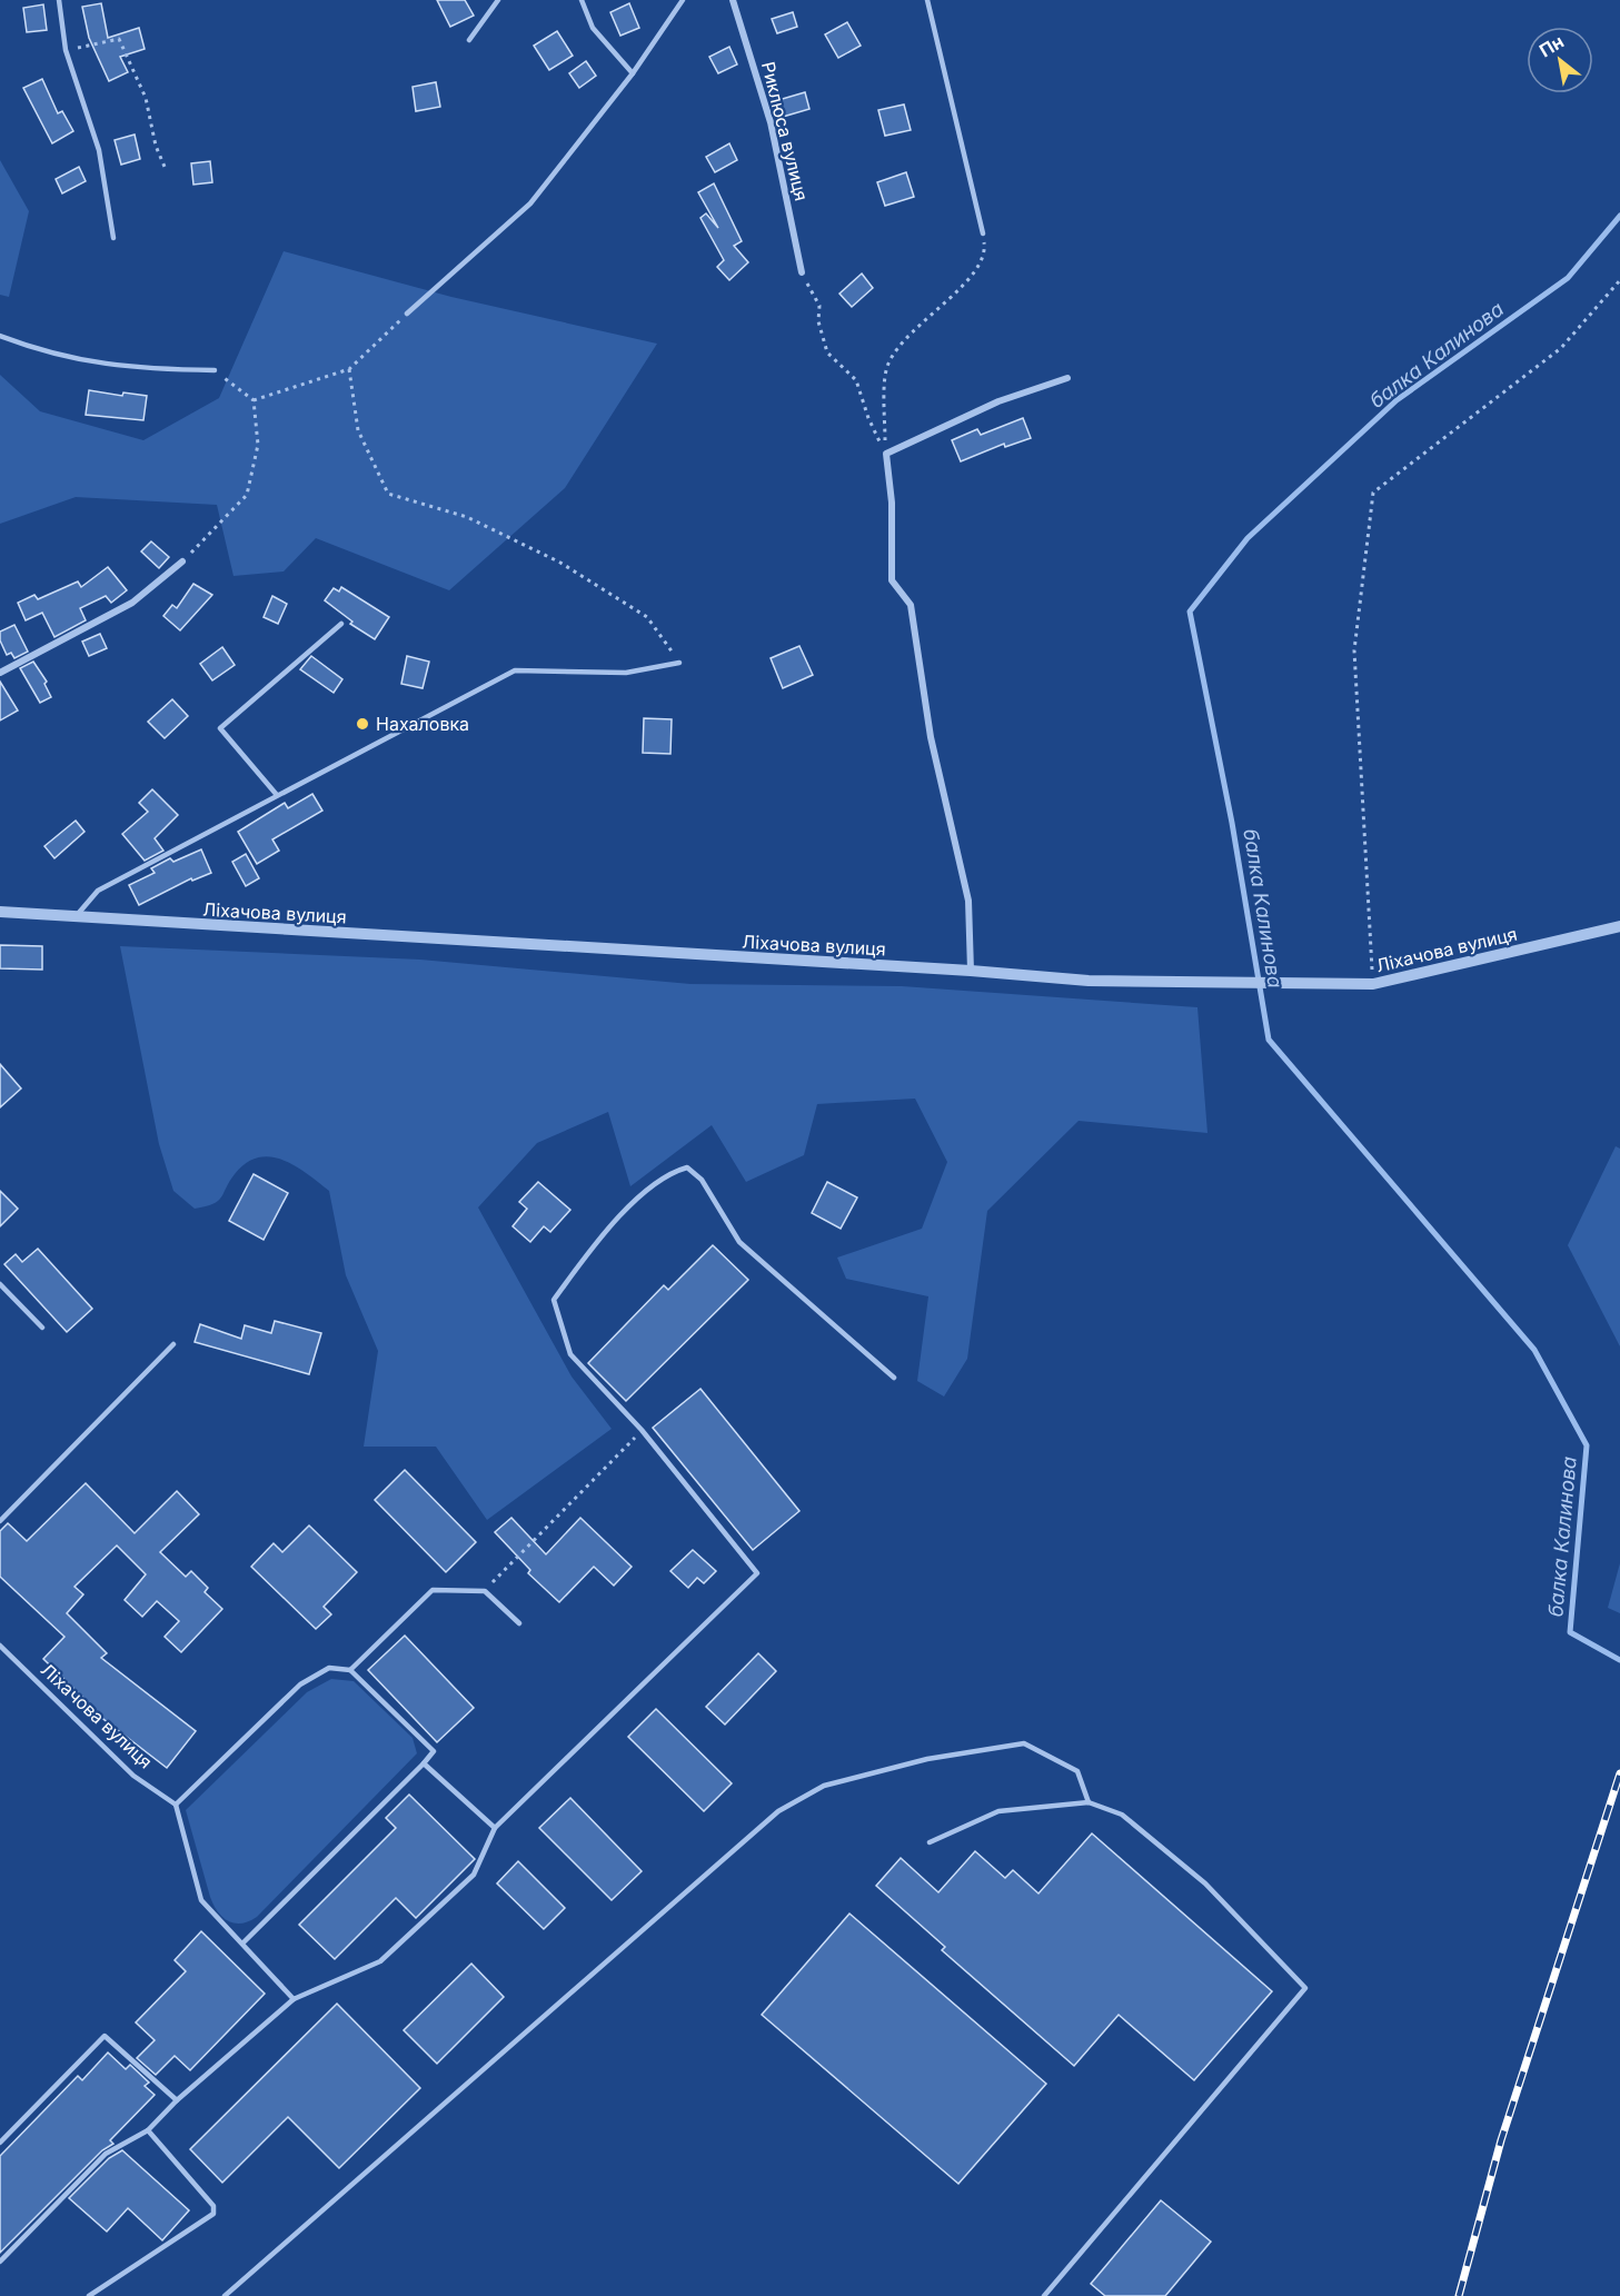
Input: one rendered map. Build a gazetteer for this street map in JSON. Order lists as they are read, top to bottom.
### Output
{
  "streets": {
    "street": ["Риклюса вулиця", "Ліхачова вулиця"]
  },
  "water": ["балка Калинова"],
  "places": ["Нахаловка"],
  "north": "top left"
}
